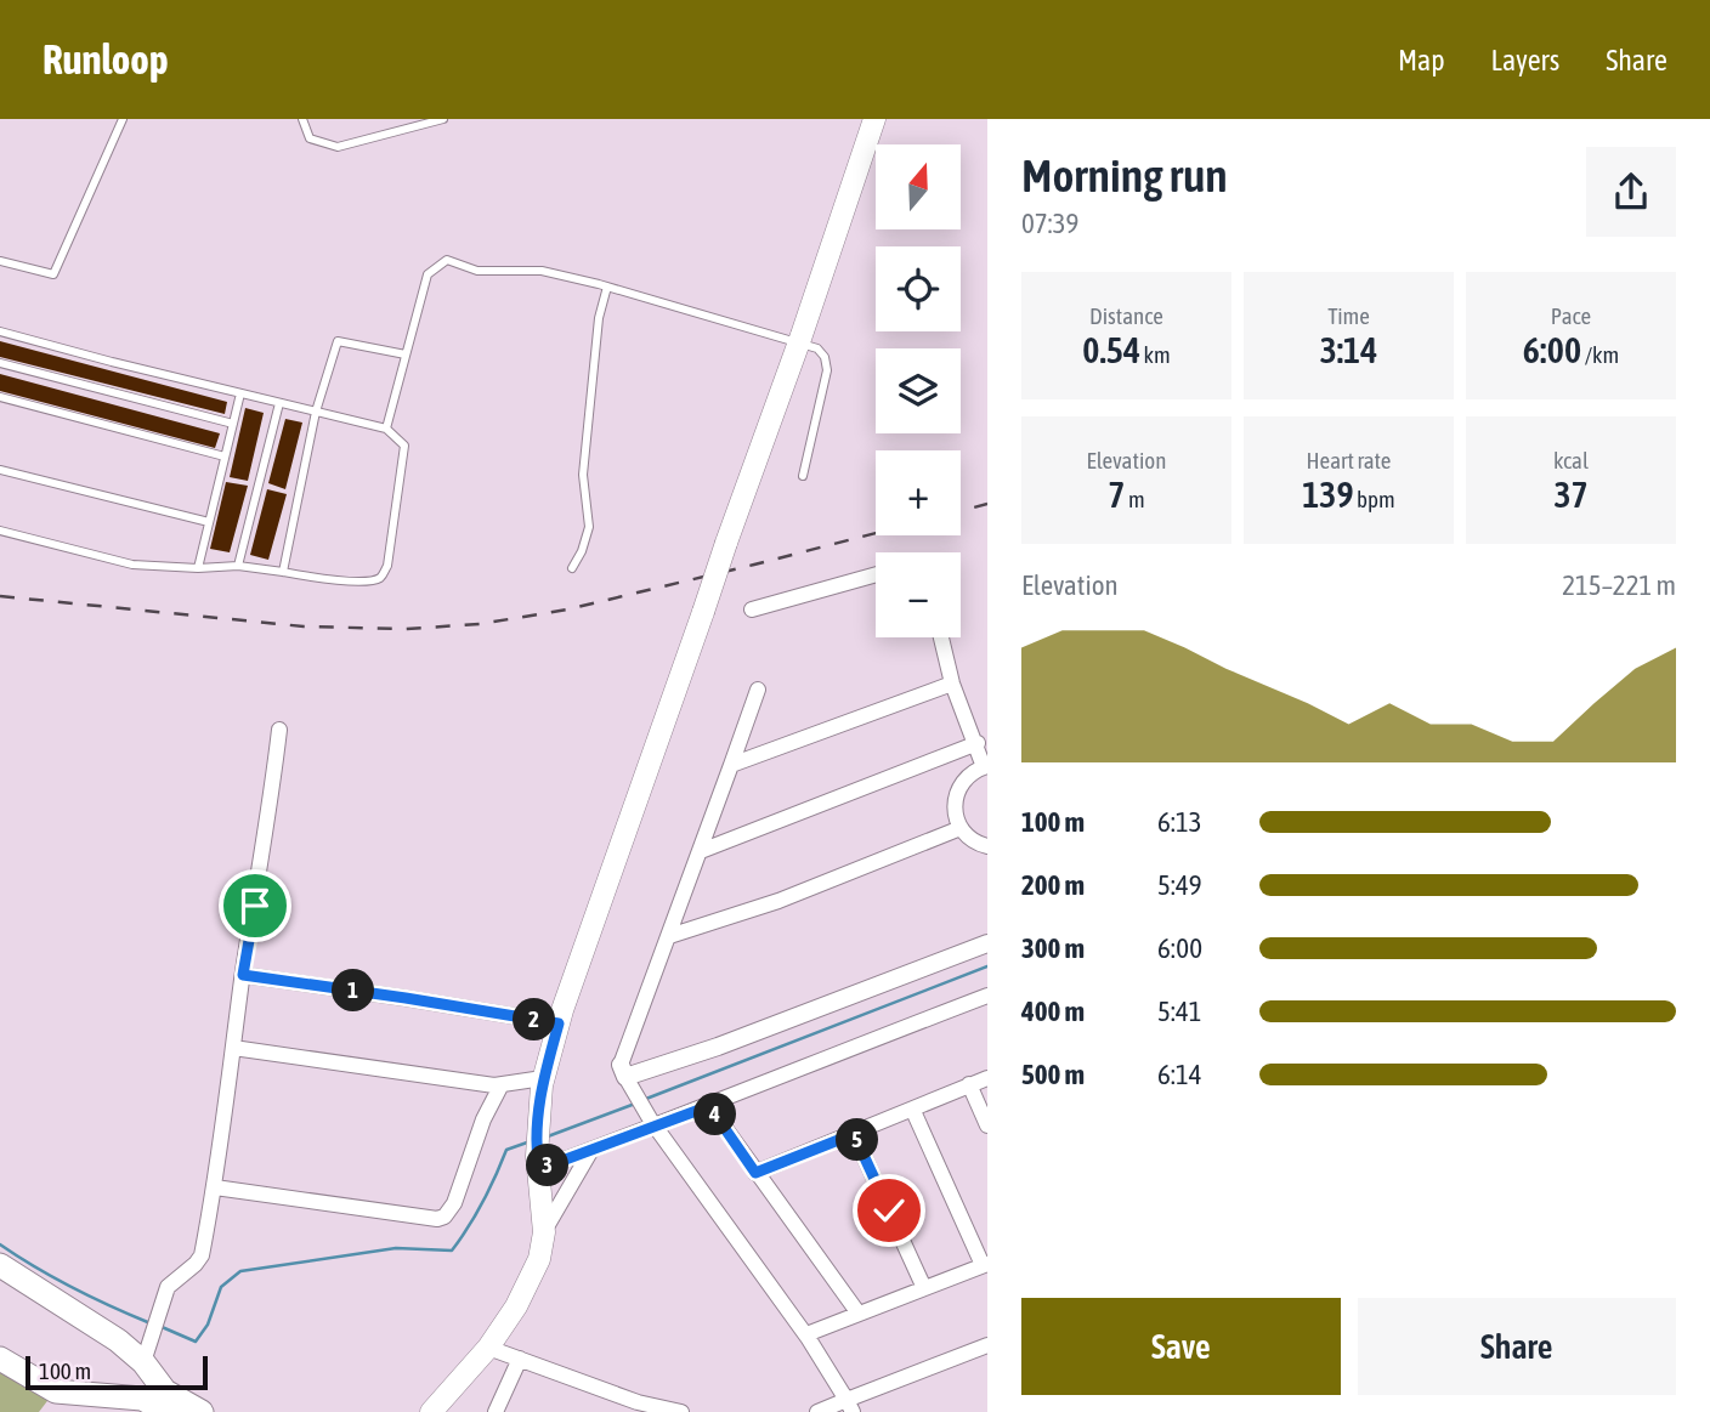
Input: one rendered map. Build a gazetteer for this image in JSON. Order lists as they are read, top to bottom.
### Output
{
  "scale_bar": "100 m",
  "north": "top",
  "page": {
    "header": "Runloop",
    "nav": ["Map", "Layers", "Share"],
    "heading": ["Morning run", "07:39"],
    "map_buttons": ["+", "−"],
    "stats": [
      ["Distance", "0.54 km"],
      ["Time", "3:14"],
      ["Pace", "6:00 /km"],
      ["Elevation", "7 m"],
      ["Heart rate", "139 bpm"],
      ["kcal", "37"]
    ],
    "chart": ["Elevation", "215–221 m"],
    "list": [
      {
        "name": "100 m",
        "note": "6:13"
      },
      {
        "name": "200 m",
        "note": "5:49"
      },
      {
        "name": "300 m",
        "note": "6:00"
      },
      {
        "name": "400 m",
        "note": "5:41"
      },
      {
        "name": "500 m",
        "note": "6:14"
      }
    ],
    "pins": [
      "1",
      "2",
      "4",
      "5",
      "3"
    ],
    "buttons": ["Save", "Share"],
    "scale": "100 m"
  }
}
